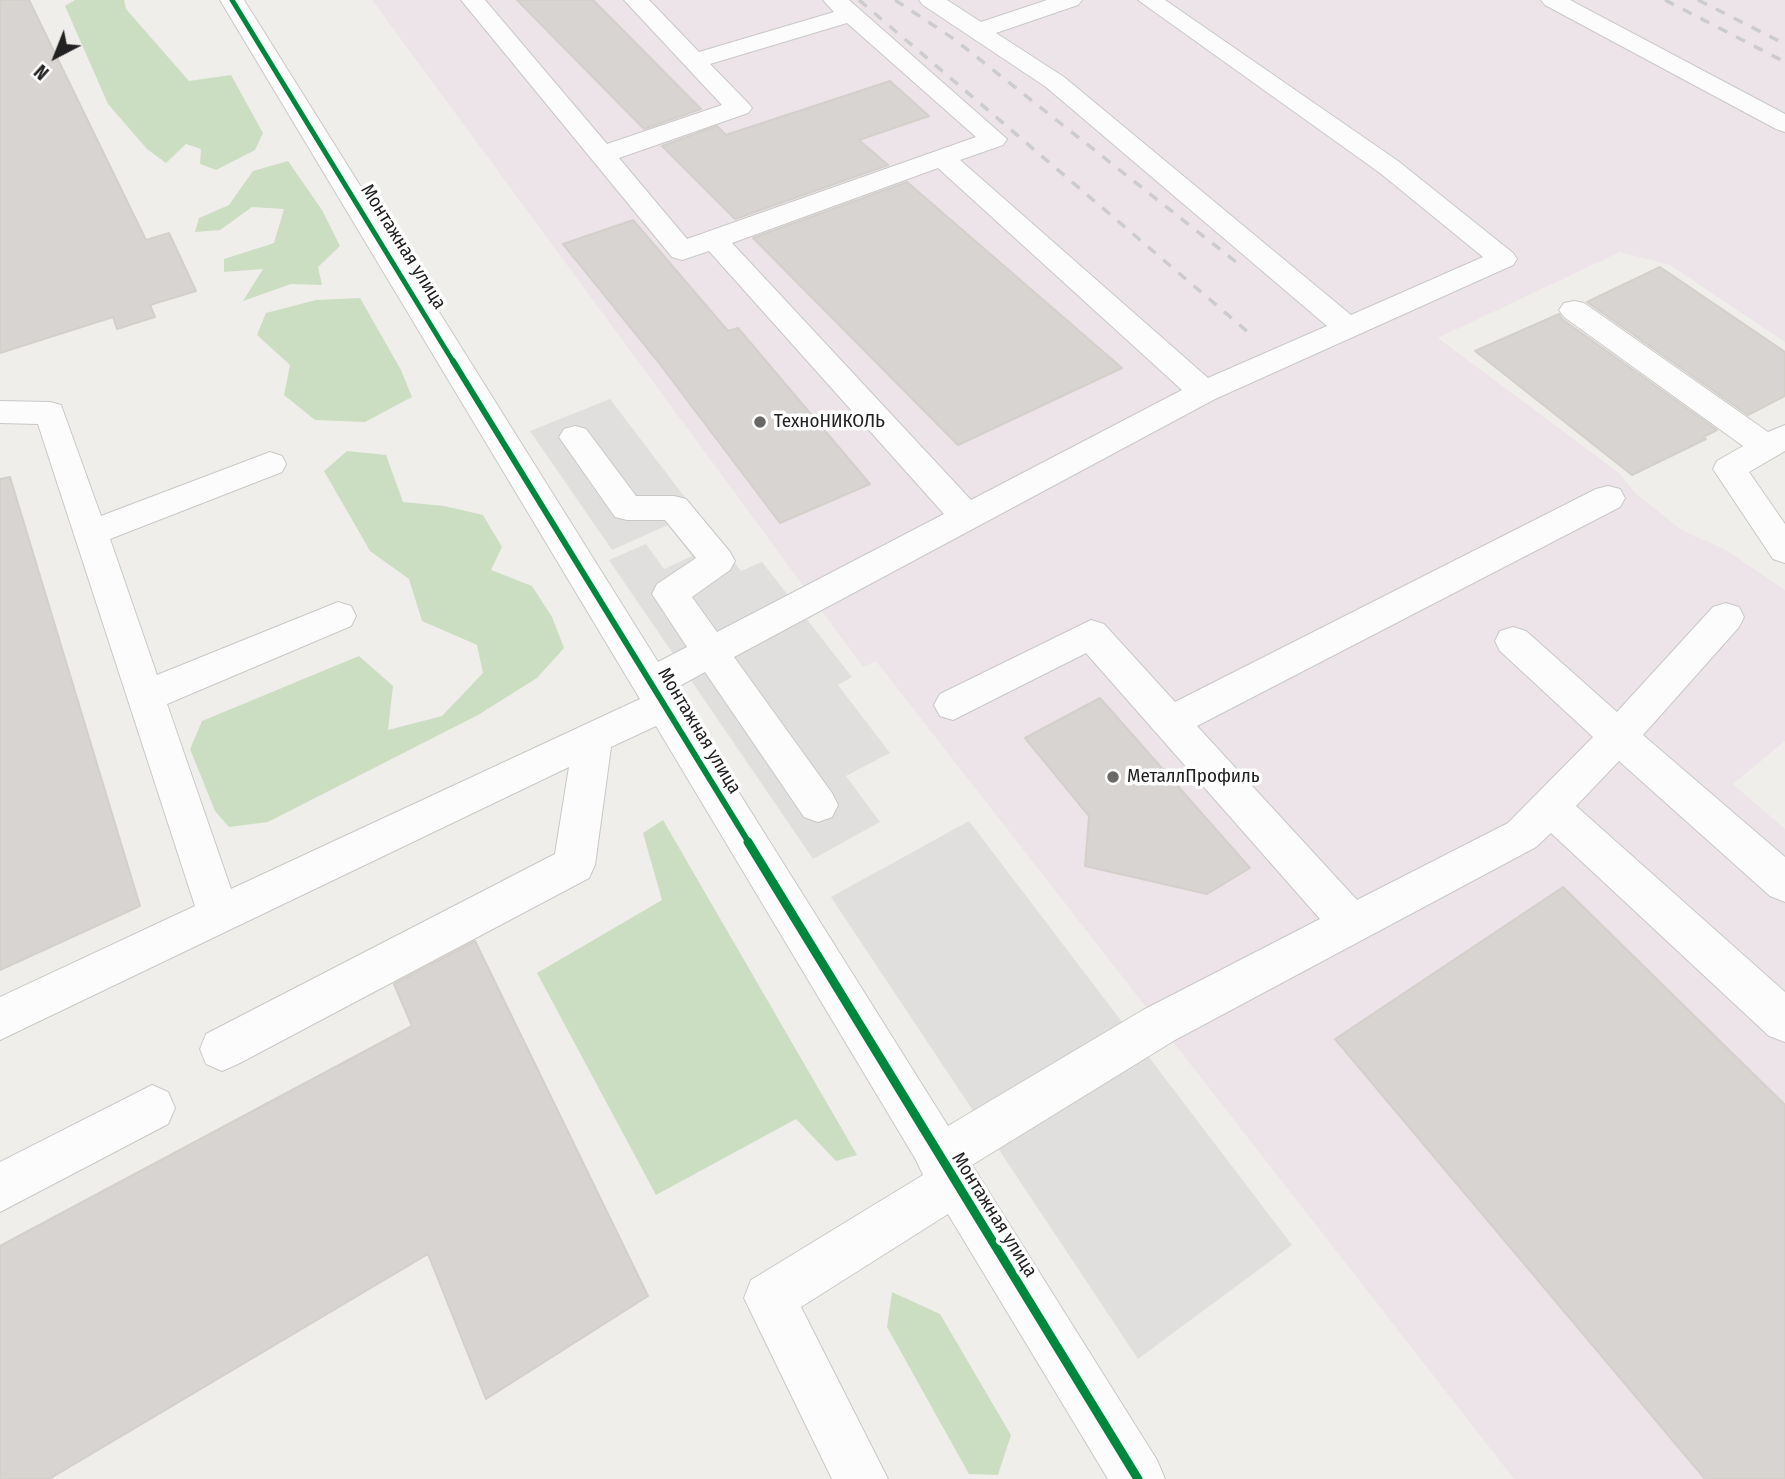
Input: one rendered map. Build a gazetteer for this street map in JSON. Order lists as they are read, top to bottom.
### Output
{
  "streets": {
    "street": ["Монтажная улица"]
  },
  "places": ["ТехноНИКОЛЬ", "МеталлПрофиль"],
  "north": "bottom left"
}
